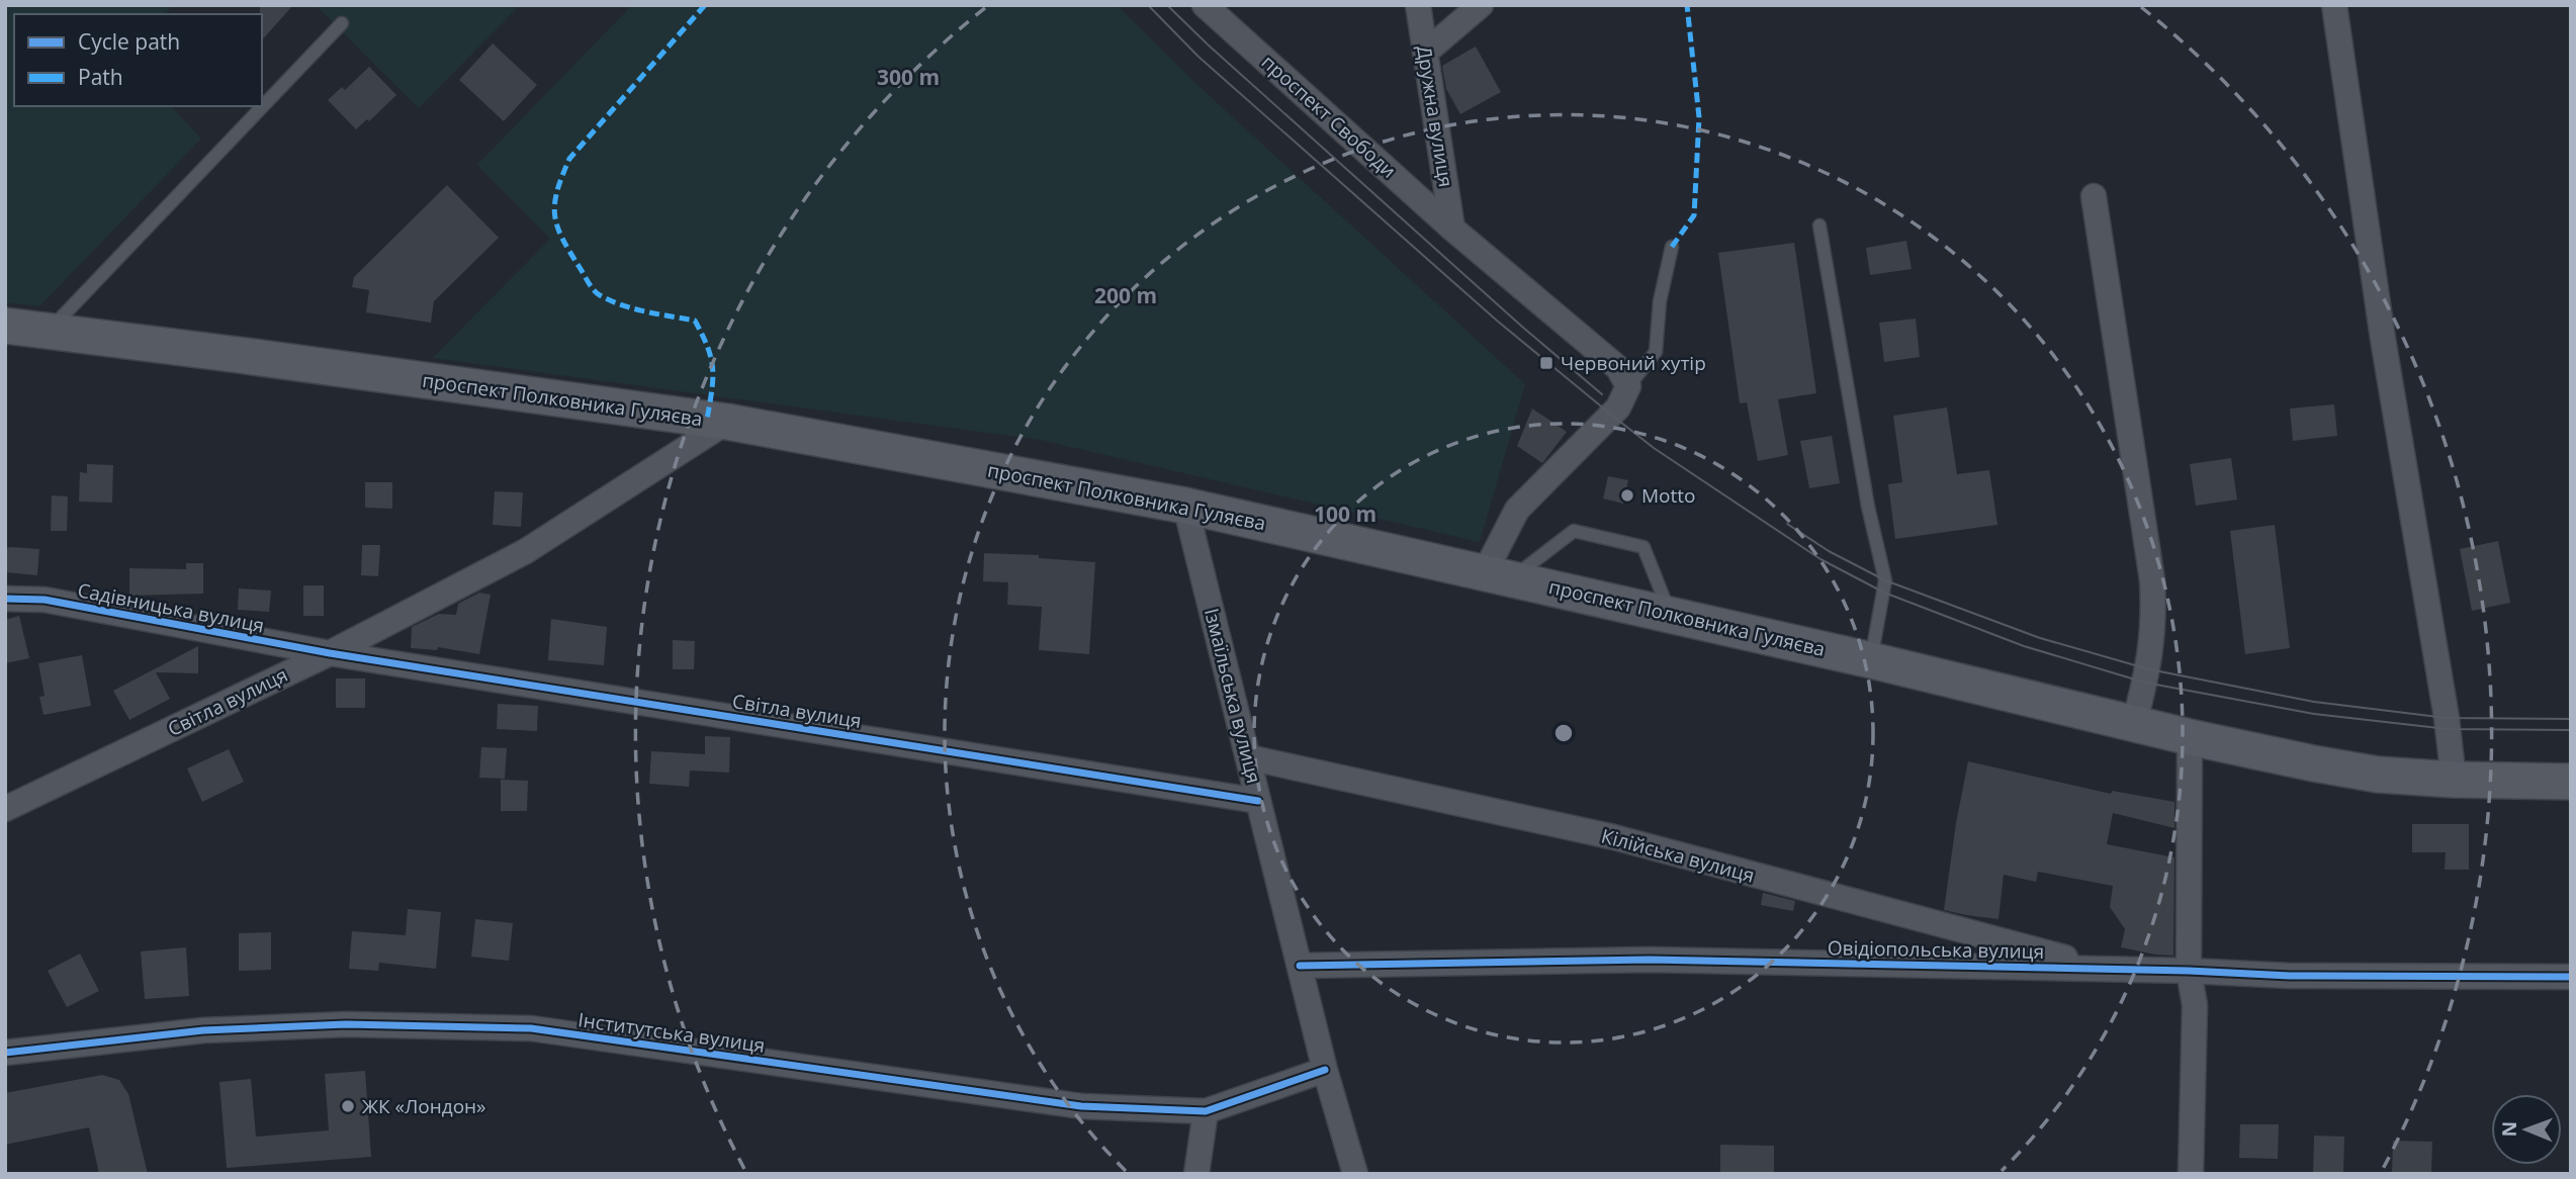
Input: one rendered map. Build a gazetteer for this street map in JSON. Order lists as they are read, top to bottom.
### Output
{
  "streets": {
    "main road": ["проспект Полковника Гуляєва"],
    "street": [
      "проспект Свободи",
      "Дружна вулиця",
      "Садівницька вулиця",
      "Ізмаїльська вулиця",
      "Світла вулиця",
      "Кілійська вулиця",
      "Овідіопольська вулиця",
      "Інститутська вулиця"
    ]
  },
  "crossings": [
    ["проспект Свободи", "Дружна вулиця"],
    ["проспект Полковника Гуляєва", "Ізмаїльська вулиця"],
    ["Садівницька вулиця", "Світла вулиця"],
    ["Ізмаїльська вулиця", "Світла вулиця"],
    ["Ізмаїльська вулиця", "Кілійська вулиця"],
    ["Ізмаїльська вулиця", "Овідіопольська вулиця"],
    ["Ізмаїльська вулиця", "Інститутська вулиця"],
    ["Кілійська вулиця", "Овідіопольська вулиця"]
  ],
  "places": {
    "transit": ["Червоний хутір"],
    "other": ["Motto", "ЖК «Лондон»"]
  },
  "legend": ["Cycle path", "Path"],
  "north": "left",
  "rings": ["300 m", "200 m", "100 m"]
}
